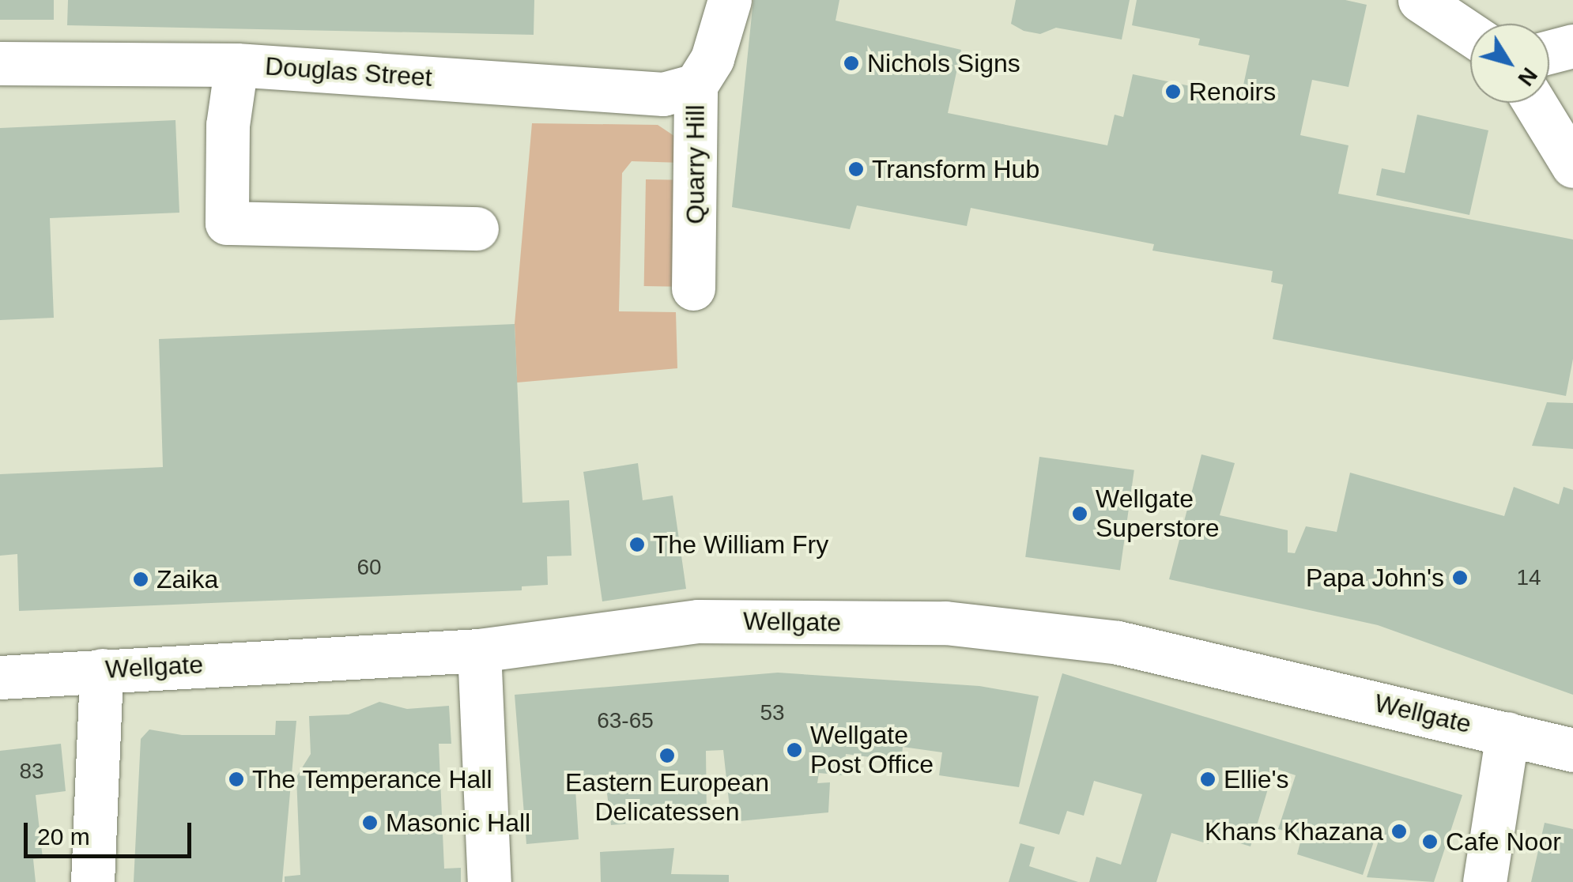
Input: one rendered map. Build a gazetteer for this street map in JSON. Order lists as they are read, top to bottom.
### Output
{
  "streets": {
    "street": ["Douglas Street", "Quarry Hill", "Wellgate"]
  },
  "crossings": [
    ["Douglas Street", "Quarry Hill"]
  ],
  "places": [
    "Nichols Signs",
    "Renoirs",
    "Transform Hub",
    "Wellgate Superstore",
    "The William Fry",
    "Papa John's",
    "Zaika",
    "Wellgate Post Office",
    "Eastern European Delicatessen",
    "The Temperance Hall",
    "Ellie's",
    "Masonic Hall",
    "Khans Khazana",
    "Cafe Noor"
  ],
  "house_numbers": [
    "60",
    "14",
    "53",
    "63-65",
    "83"
  ],
  "scale_bar": "20 m",
  "north": "bottom right"
}
